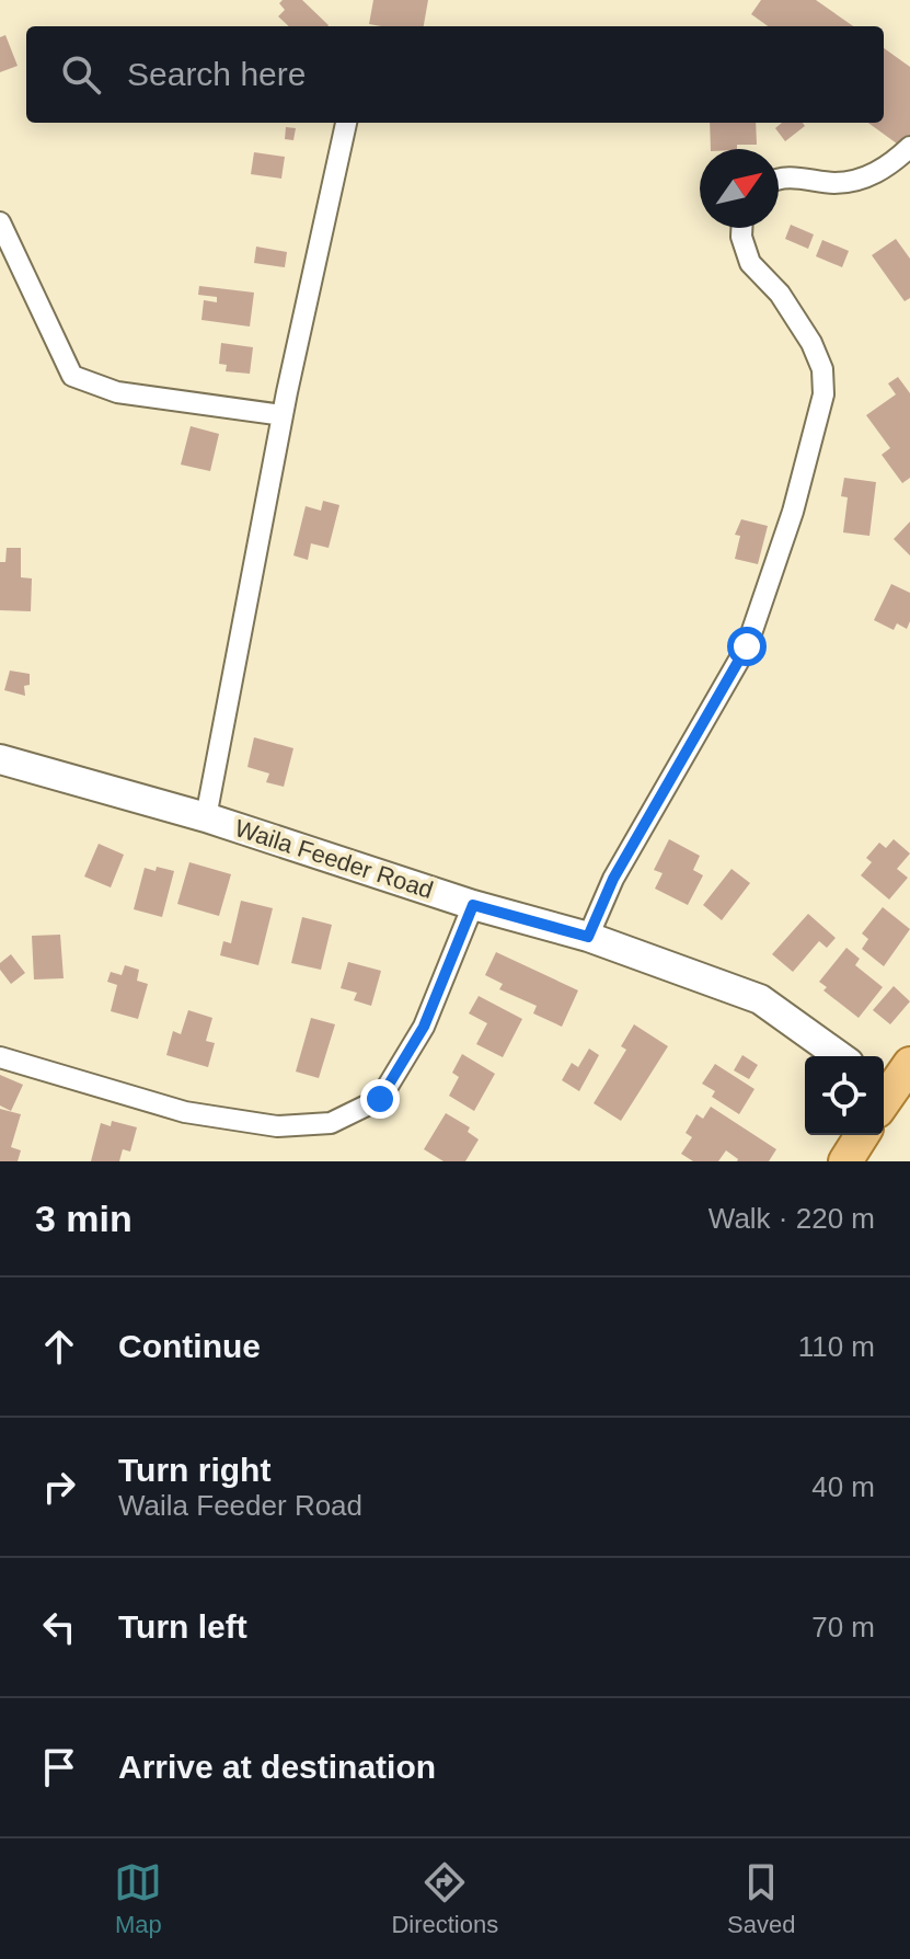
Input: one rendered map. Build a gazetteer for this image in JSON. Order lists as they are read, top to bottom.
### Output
{
  "streets": {
    "street": ["Waila Feeder Road"]
  },
  "north": "top right",
  "page": {
    "search": "Search here",
    "heading": ["3 min", "Walk · 220 m"],
    "list": [
      ["Continue", "110 m"],
      ["Turn right", "Waila Feeder Road", "40 m"],
      ["Turn left", "70 m"],
      "Arrive at destination"
    ],
    "nav": ["Map", "Directions", "Saved"]
  }
}
